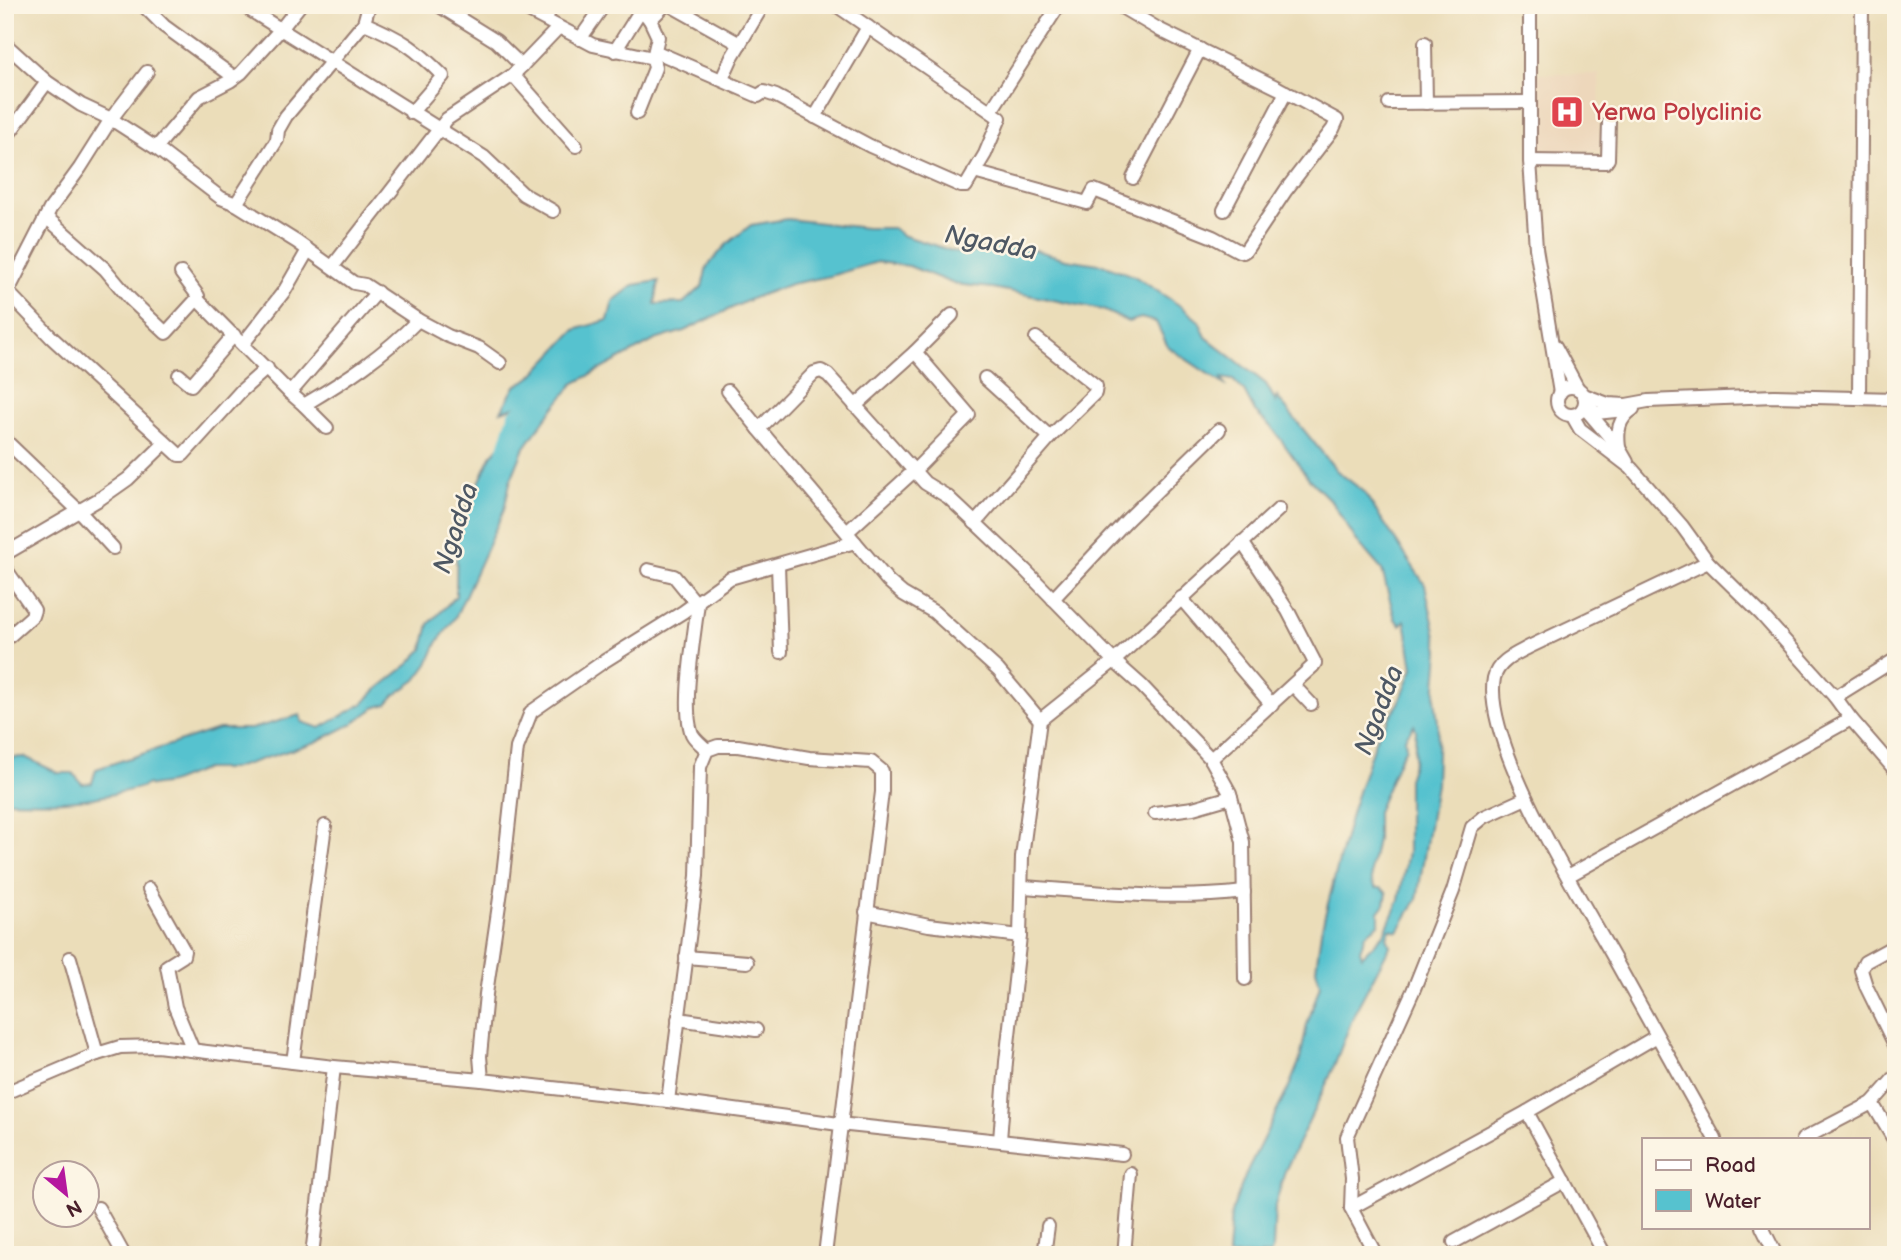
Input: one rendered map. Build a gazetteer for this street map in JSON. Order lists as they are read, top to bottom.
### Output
{
  "water": ["Ngadda"],
  "places": {
    "hospital": ["Yerwa Polyclinic"]
  },
  "legend": ["Road", "Water"],
  "north": "bottom right"
}
